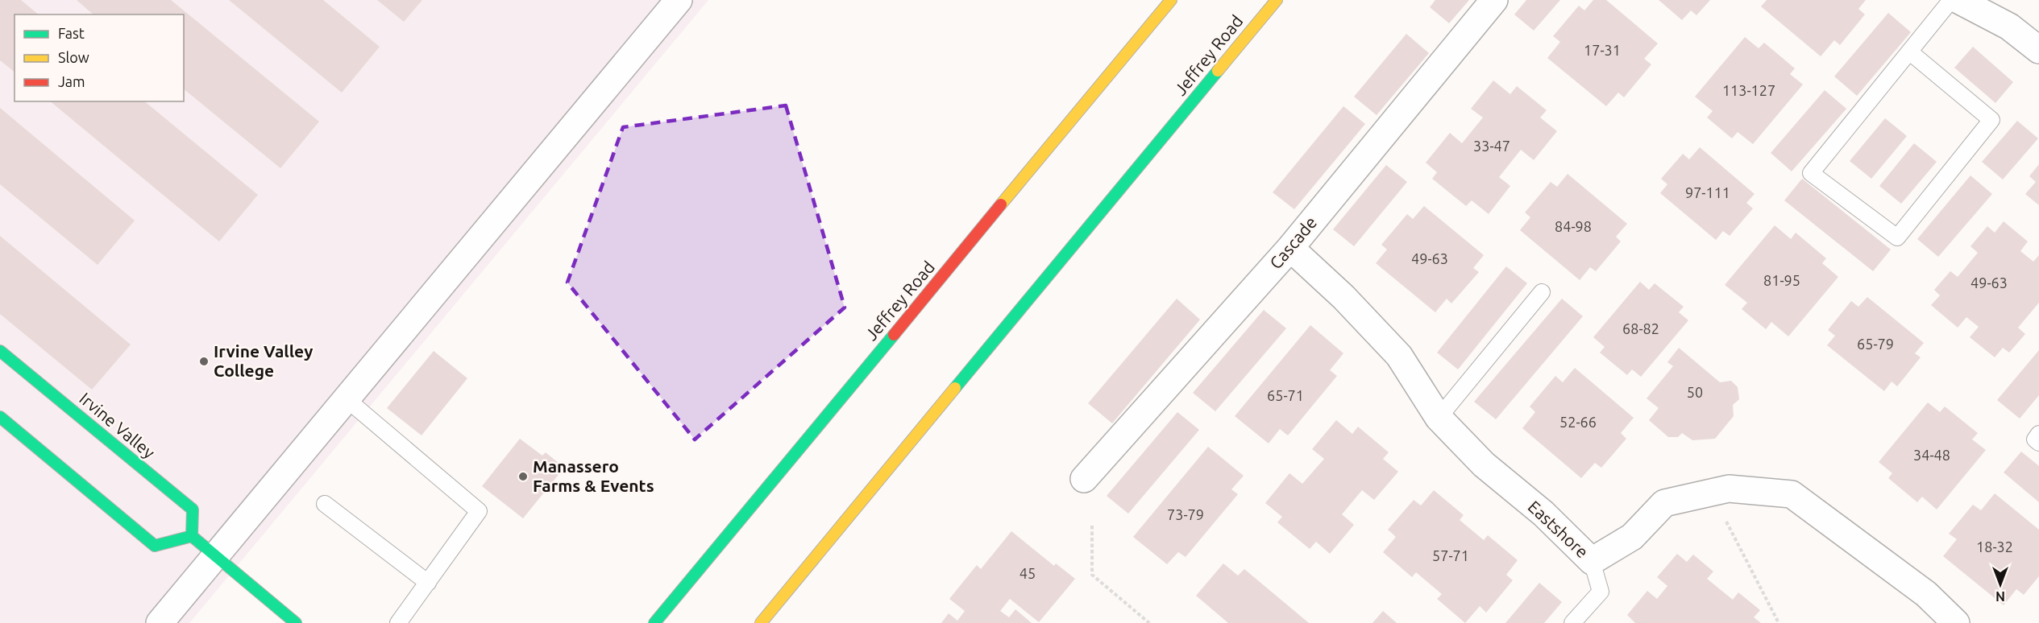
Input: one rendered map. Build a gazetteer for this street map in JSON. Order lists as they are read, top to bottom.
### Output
{
  "streets": {
    "main road": ["Jeffrey Road", "Irvine Valley"],
    "street": ["Cascade", "Eastshore"]
  },
  "crossings": [
    ["Cascade", "Eastshore"]
  ],
  "places": ["Irvine Valley College", "Manassero Farms & Events"],
  "house_numbers": [
    "17-31",
    "113-127",
    "33-47",
    "97-111",
    "84-98",
    "49-63",
    "81-95",
    "49-63",
    "68-82",
    "65-79",
    "50",
    "65-71",
    "52-66",
    "34-48",
    "73-79",
    "18-32",
    "57-71",
    "45"
  ],
  "legend": ["Fast", "Slow", "Jam"],
  "north": "bottom"
}
